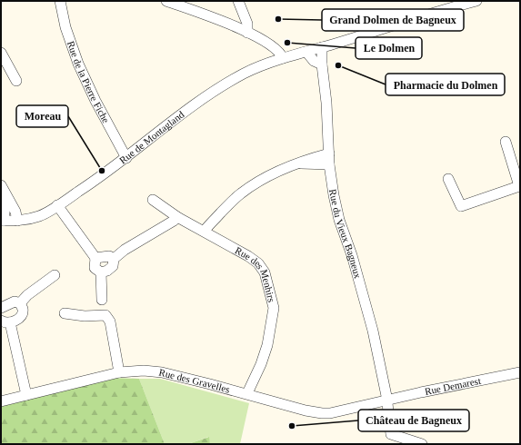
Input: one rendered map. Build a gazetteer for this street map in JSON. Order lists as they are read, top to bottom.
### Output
{
  "streets": {
    "street": [
      "Rue de la Pierre Fiche",
      "Rue de Montagland",
      "Rue du Vieux Bagneux",
      "Rue des Menhirs",
      "Rue des Gravelles",
      "Rue Demarest"
    ]
  },
  "crossings": [
    ["Rue de la Pierre Fiche", "Rue de Montagland"],
    ["Rue de Montagland", "Rue du Vieux Bagneux"],
    ["Rue du Vieux Bagneux", "Rue des Gravelles"],
    ["Rue du Vieux Bagneux", "Rue Demarest"],
    ["Rue des Menhirs", "Rue des Gravelles"],
    ["Rue des Gravelles", "Rue Demarest"]
  ],
  "places": [
    "Grand Dolmen de Bagneux",
    "Le Dolmen",
    "Pharmacie du Dolmen",
    "Moreau",
    "Château de Bagneux"
  ]
}
